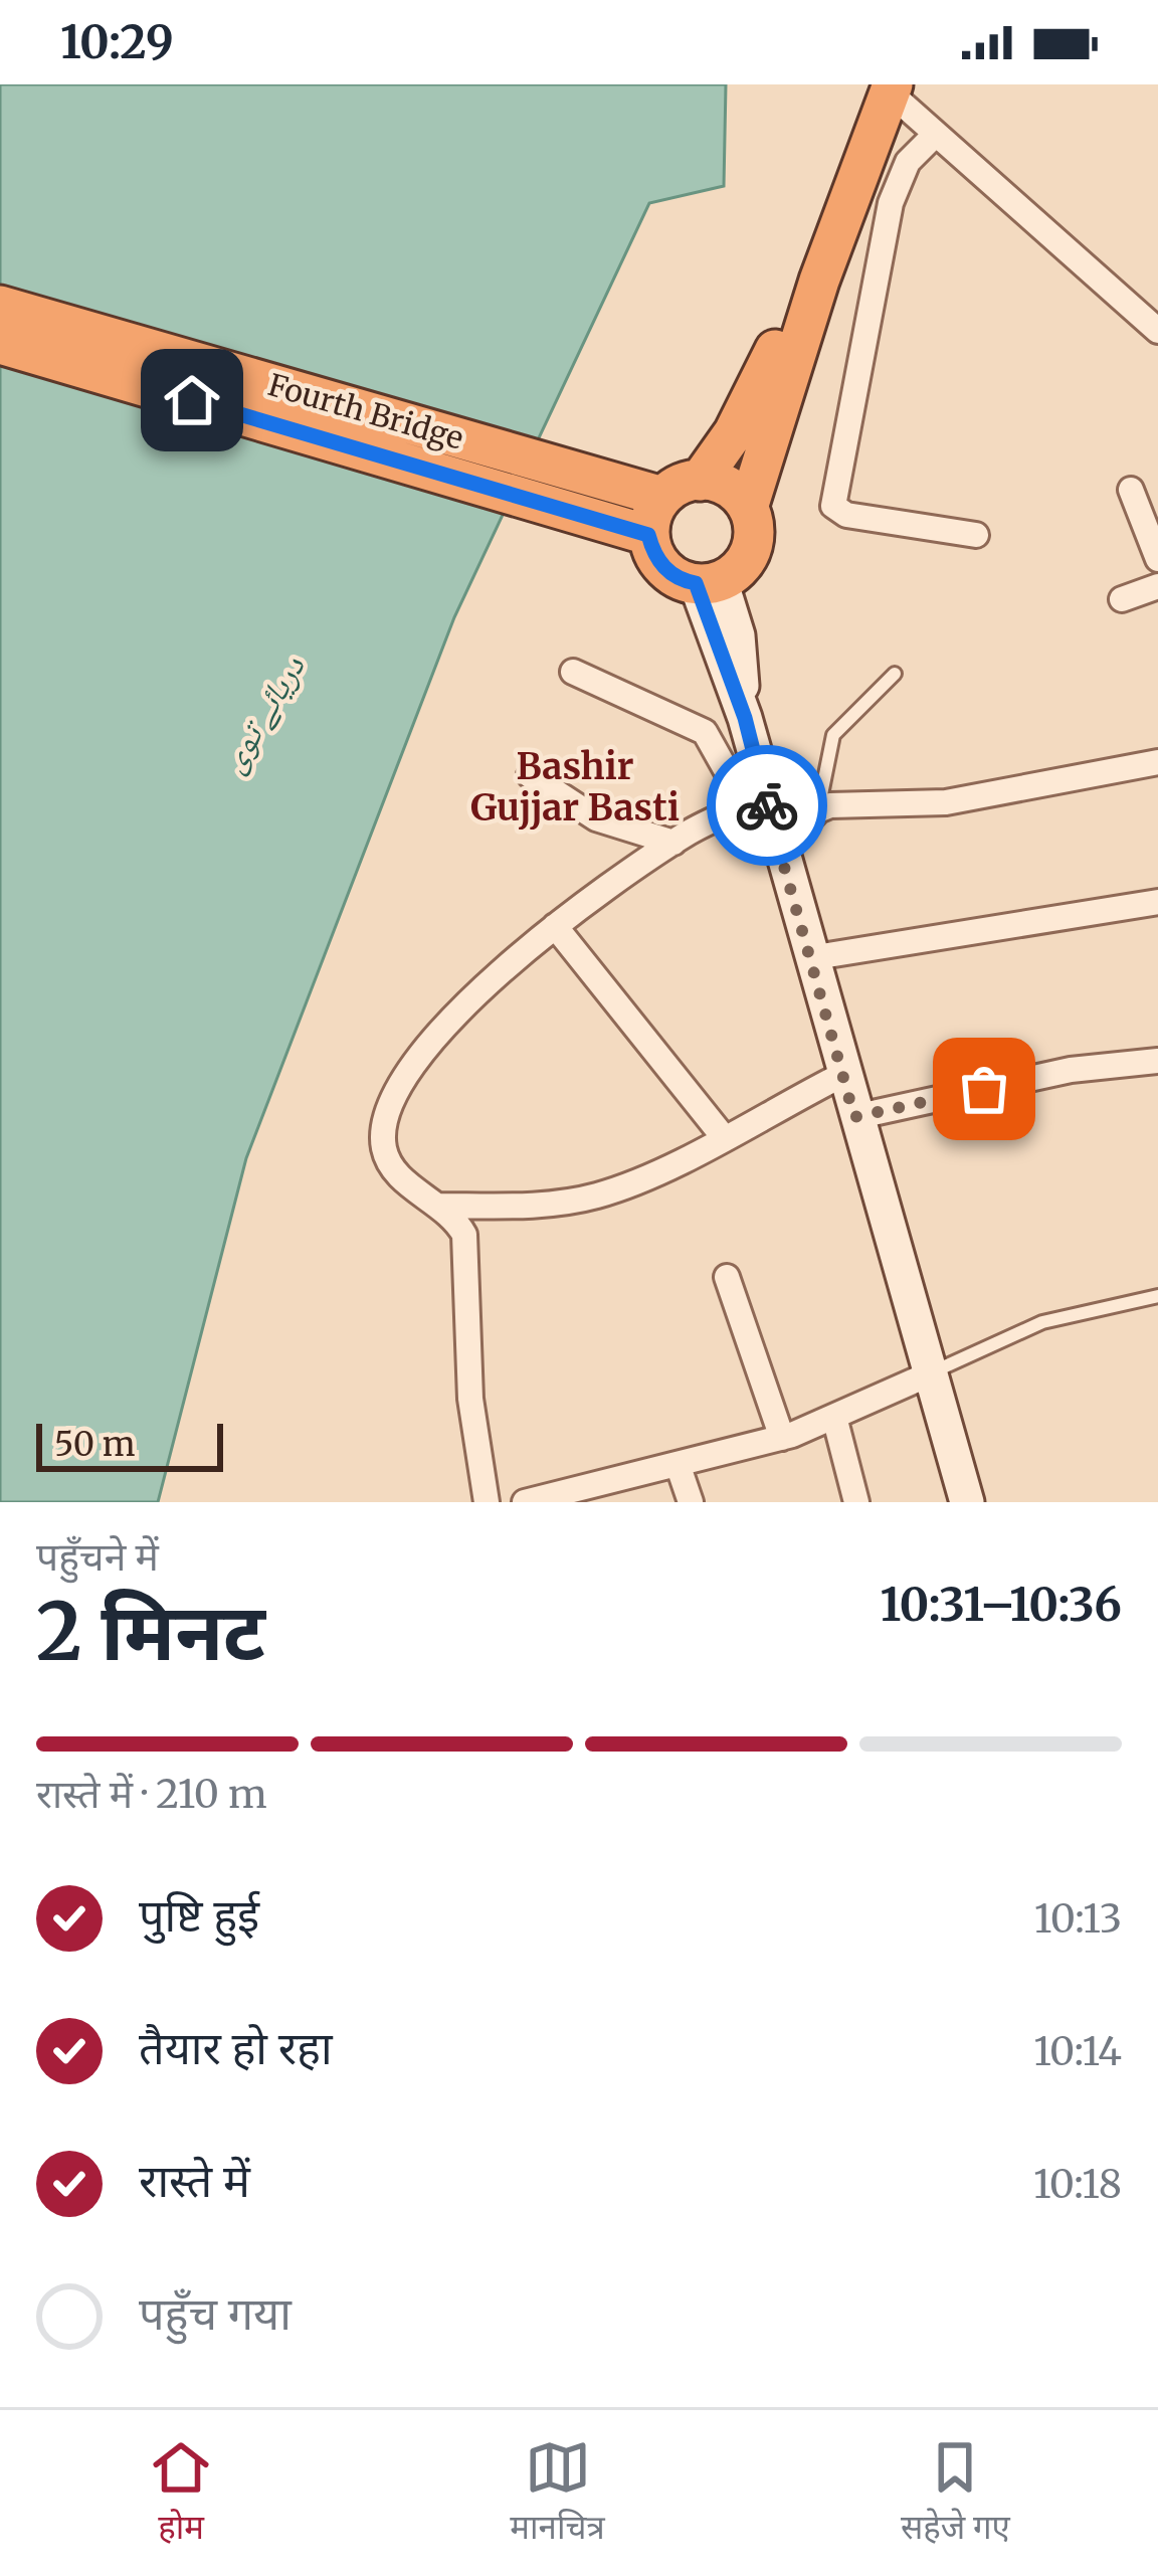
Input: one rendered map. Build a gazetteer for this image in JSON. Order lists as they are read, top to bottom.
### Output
{
  "streets": {
    "highway": ["Fourth Bridge"]
  },
  "districts": ["Bashir Gujjar Basti"],
  "water": ["دریائے توی"],
  "scale_bar": "50 m",
  "page": {
    "status": "10:29",
    "scale": "50 m",
    "heading": ["2 मिनट", "पहुँचने में", "10:31–10:36"],
    "bar": "रास्ते में · 210 m",
    "list": [
      ["पुष्टि हुई", "10:13"],
      ["तैयार हो रहा", "10:14"],
      ["रास्ते में", "10:18"],
      "पहुँच गया"
    ],
    "tabs": ["होम", "मानचित्र", "सहेजे गए"]
  }
}
